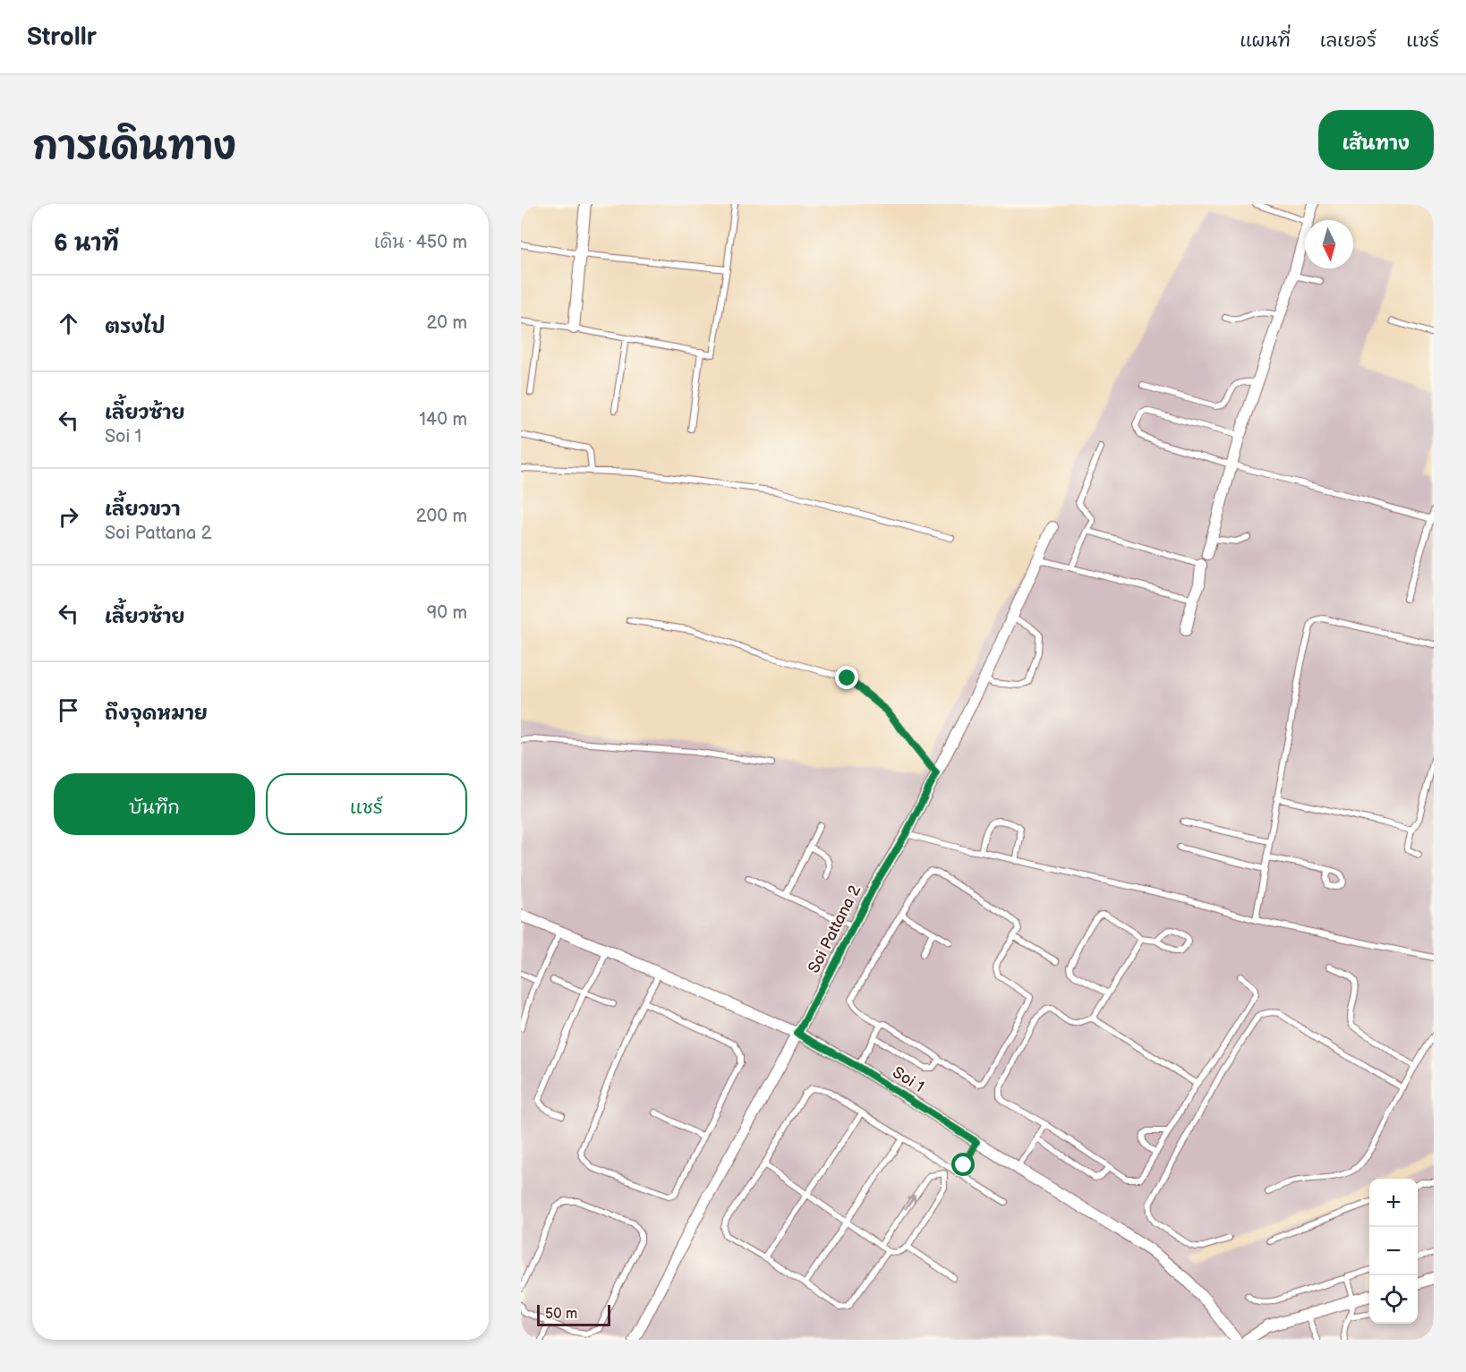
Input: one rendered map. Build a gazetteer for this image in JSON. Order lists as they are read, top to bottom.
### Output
{
  "streets": {
    "street": ["Soi Pattana 2", "Soi 1"]
  },
  "crossings": [
    ["Soi Pattana 2", "Soi 1"]
  ],
  "scale_bar": "50 m",
  "north": "bottom",
  "page": {
    "header": "Strollr",
    "nav": ["แผนที่", "เลเยอร์", "แชร์"],
    "title": "การเดินทาง",
    "buttons": [
      "เส้นทาง",
      ["บันทึก", "แชร์"]
    ],
    "heading": ["6 นาที", "เดิน · 450 m"],
    "list": [
      ["ตรงไป", "20 m"],
      ["เลี้ยวซ้าย", "Soi 1", "140 m"],
      ["เลี้ยวขวา", "Soi Pattana 2", "200 m"],
      ["เลี้ยวซ้าย", "90 m"],
      "ถึงจุดหมาย"
    ],
    "map_buttons": ["+", "−"],
    "scale": "50 m"
  }
}
